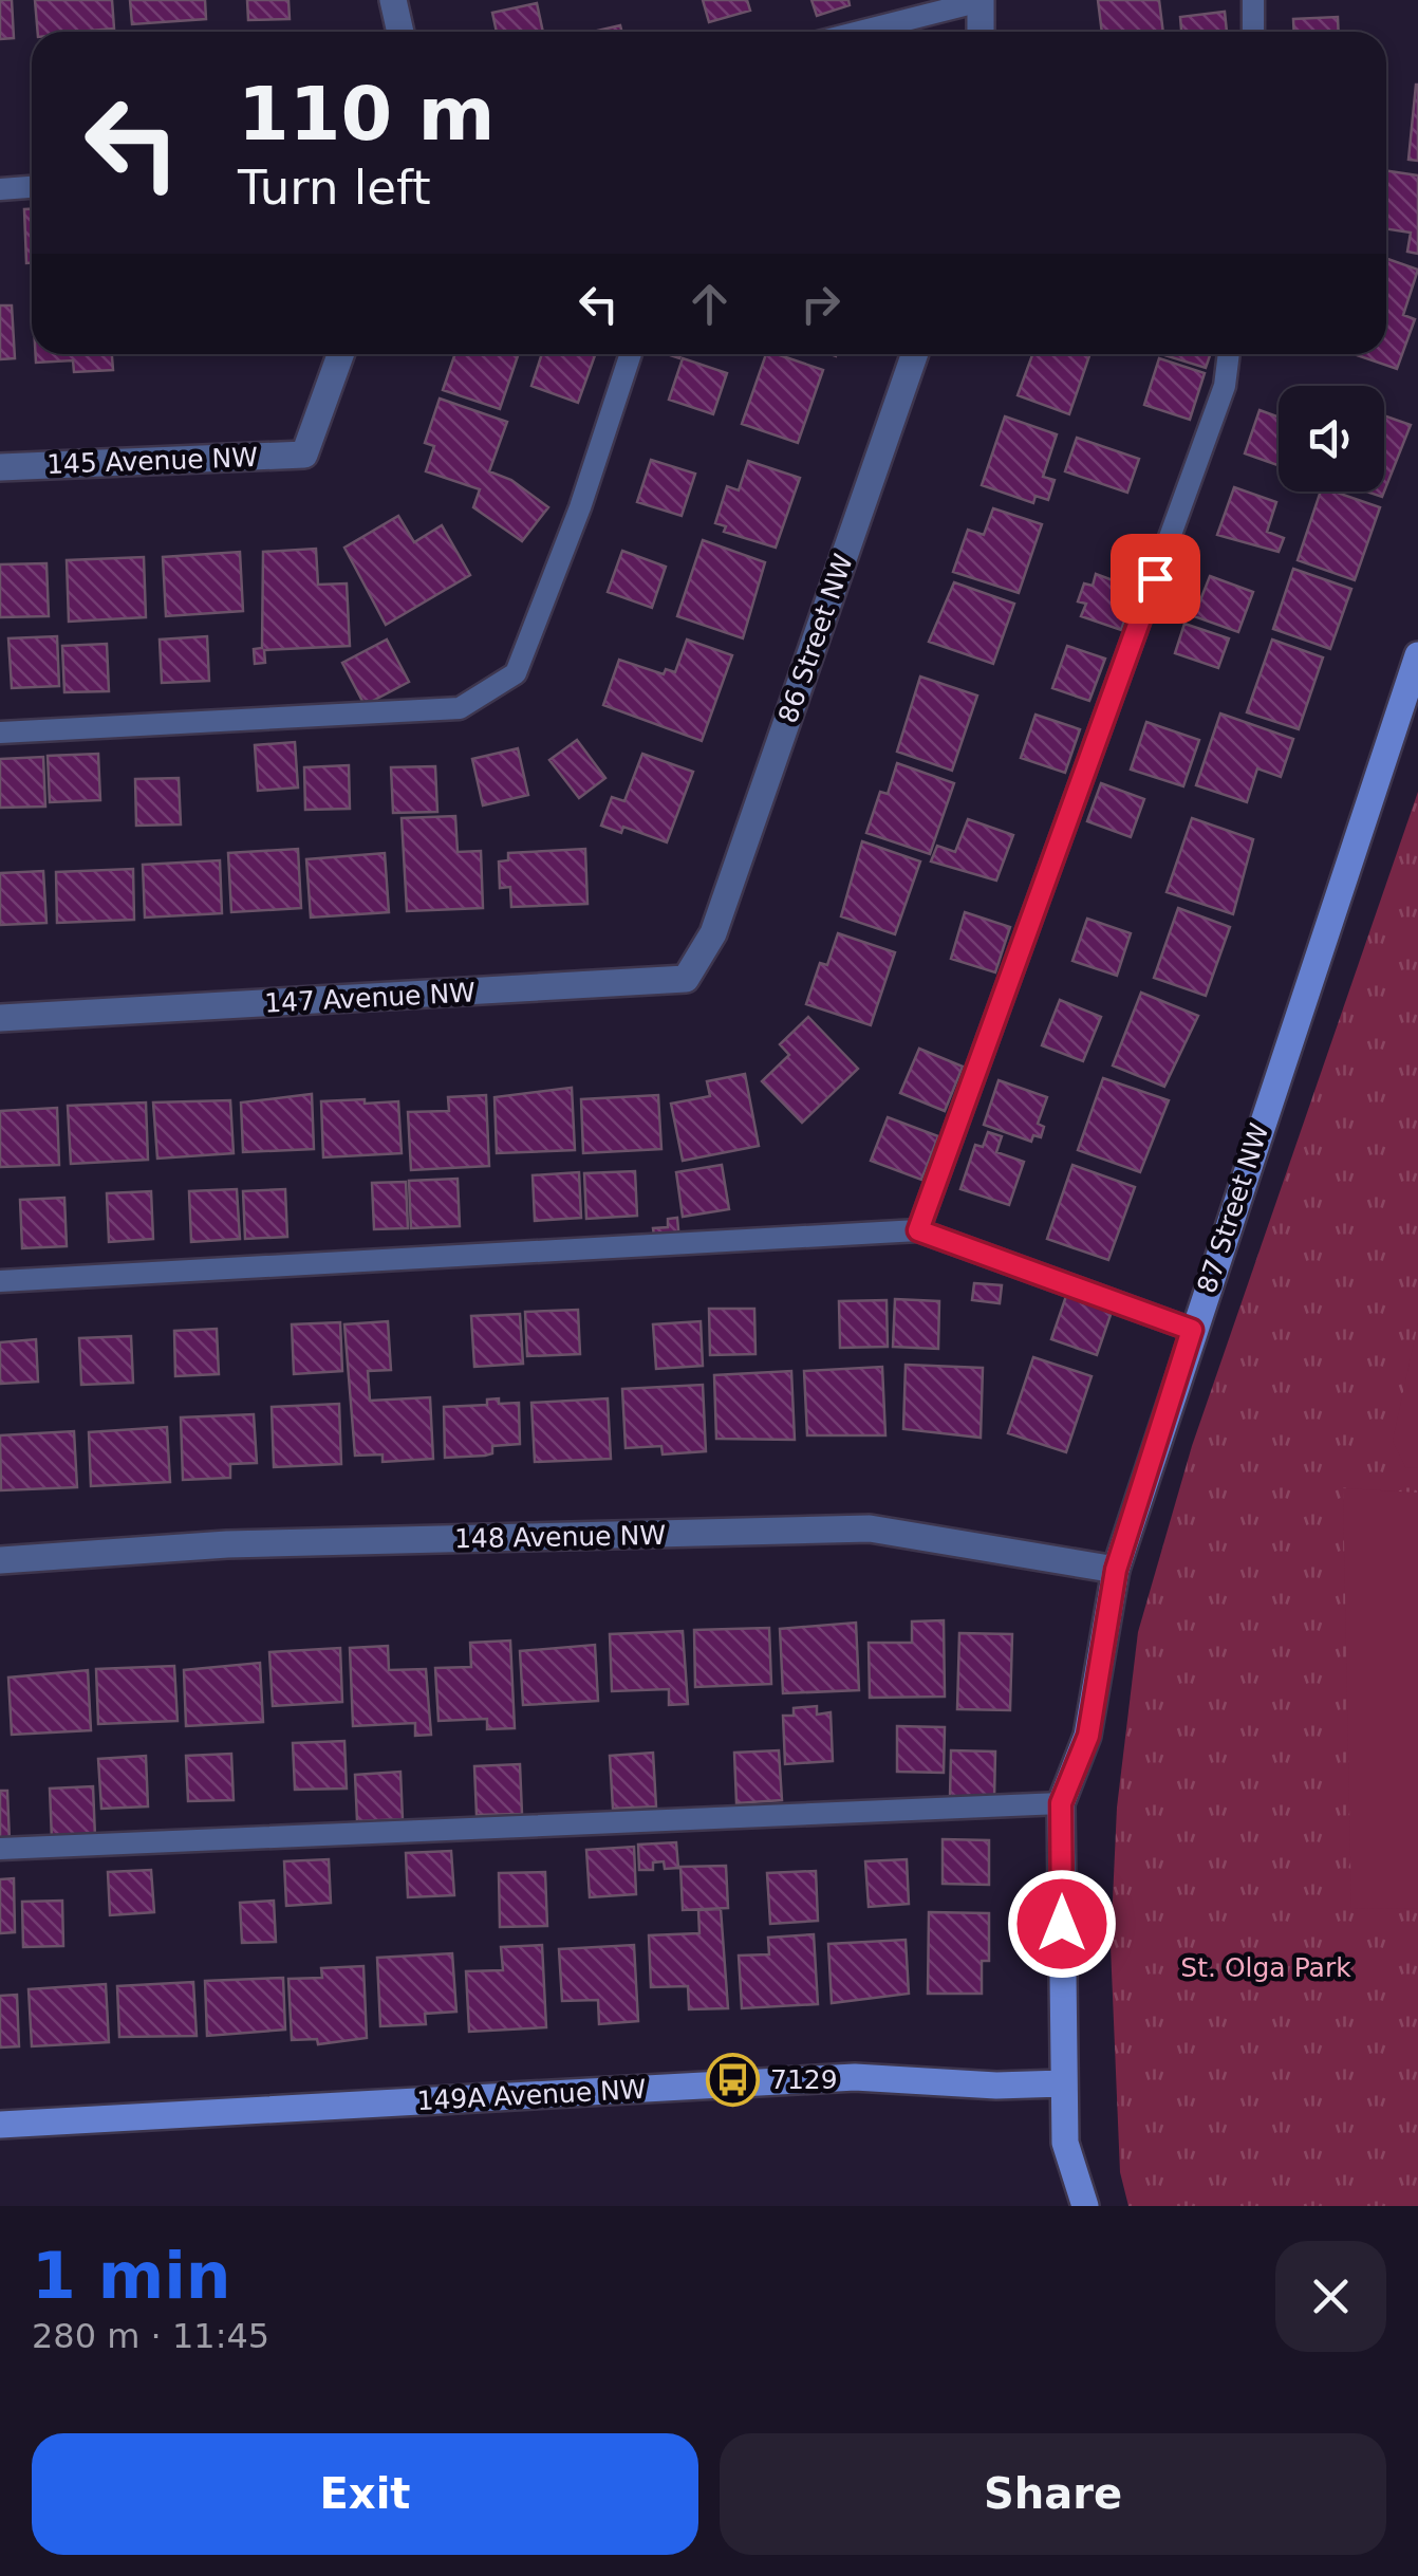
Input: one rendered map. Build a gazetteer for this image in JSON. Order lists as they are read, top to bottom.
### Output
{
  "streets": {
    "street": [
      "145 Avenue NW",
      "86 Street NW",
      "147 Avenue NW",
      "87 Street NW",
      "148 Avenue NW",
      "149A Avenue NW"
    ]
  },
  "crossings": [
    ["86 Street NW", "147 Avenue NW"],
    ["87 Street NW", "148 Avenue NW"],
    ["87 Street NW", "149A Avenue NW"]
  ],
  "parks": ["St. Olga Park"],
  "places": {
    "bus stop": ["7129"]
  },
  "page": {
    "turn": ["110 m", "Turn left"],
    "heading": ["1 min", "280 m · 11:45"],
    "buttons": ["Exit", "Share"]
  }
}
